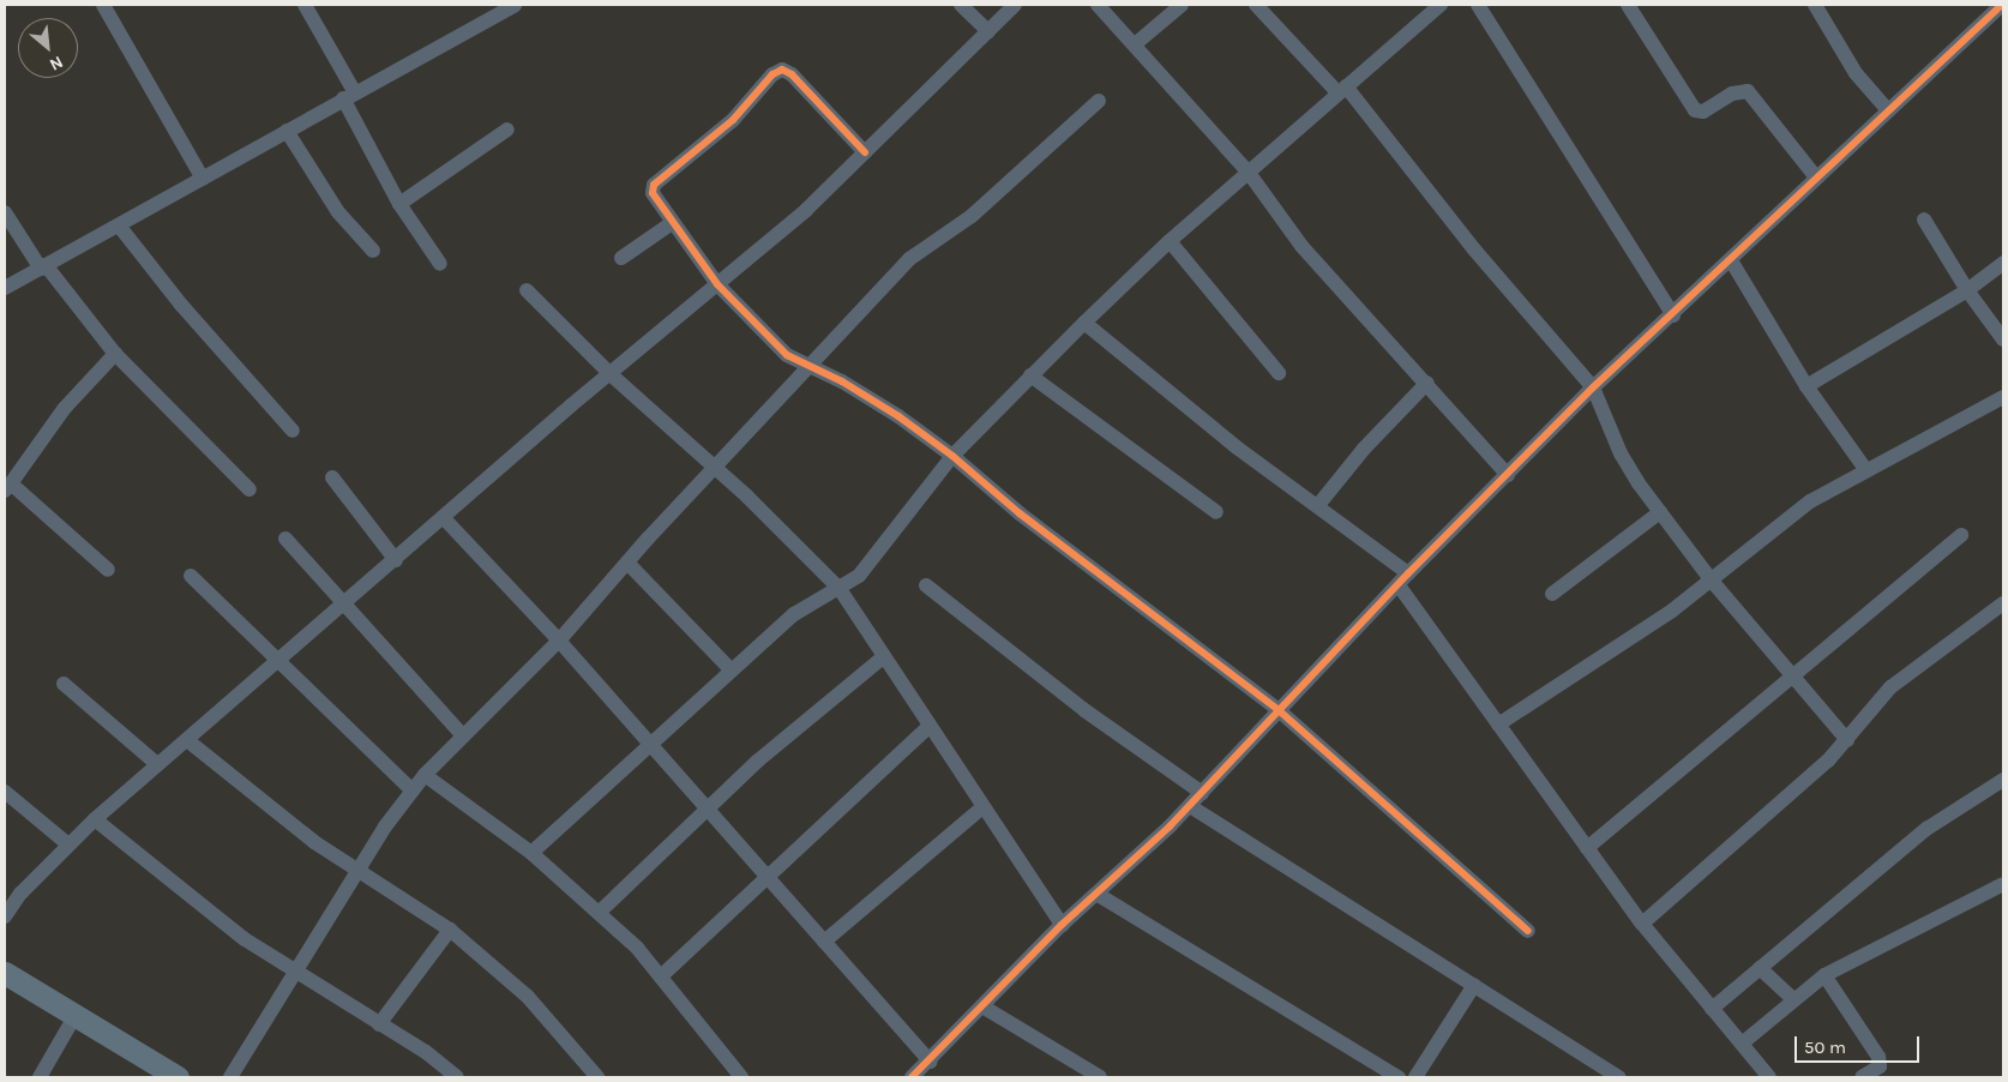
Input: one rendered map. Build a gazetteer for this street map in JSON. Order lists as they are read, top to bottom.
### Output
{
  "scale_bar": "50 m",
  "north": "bottom right"
}
